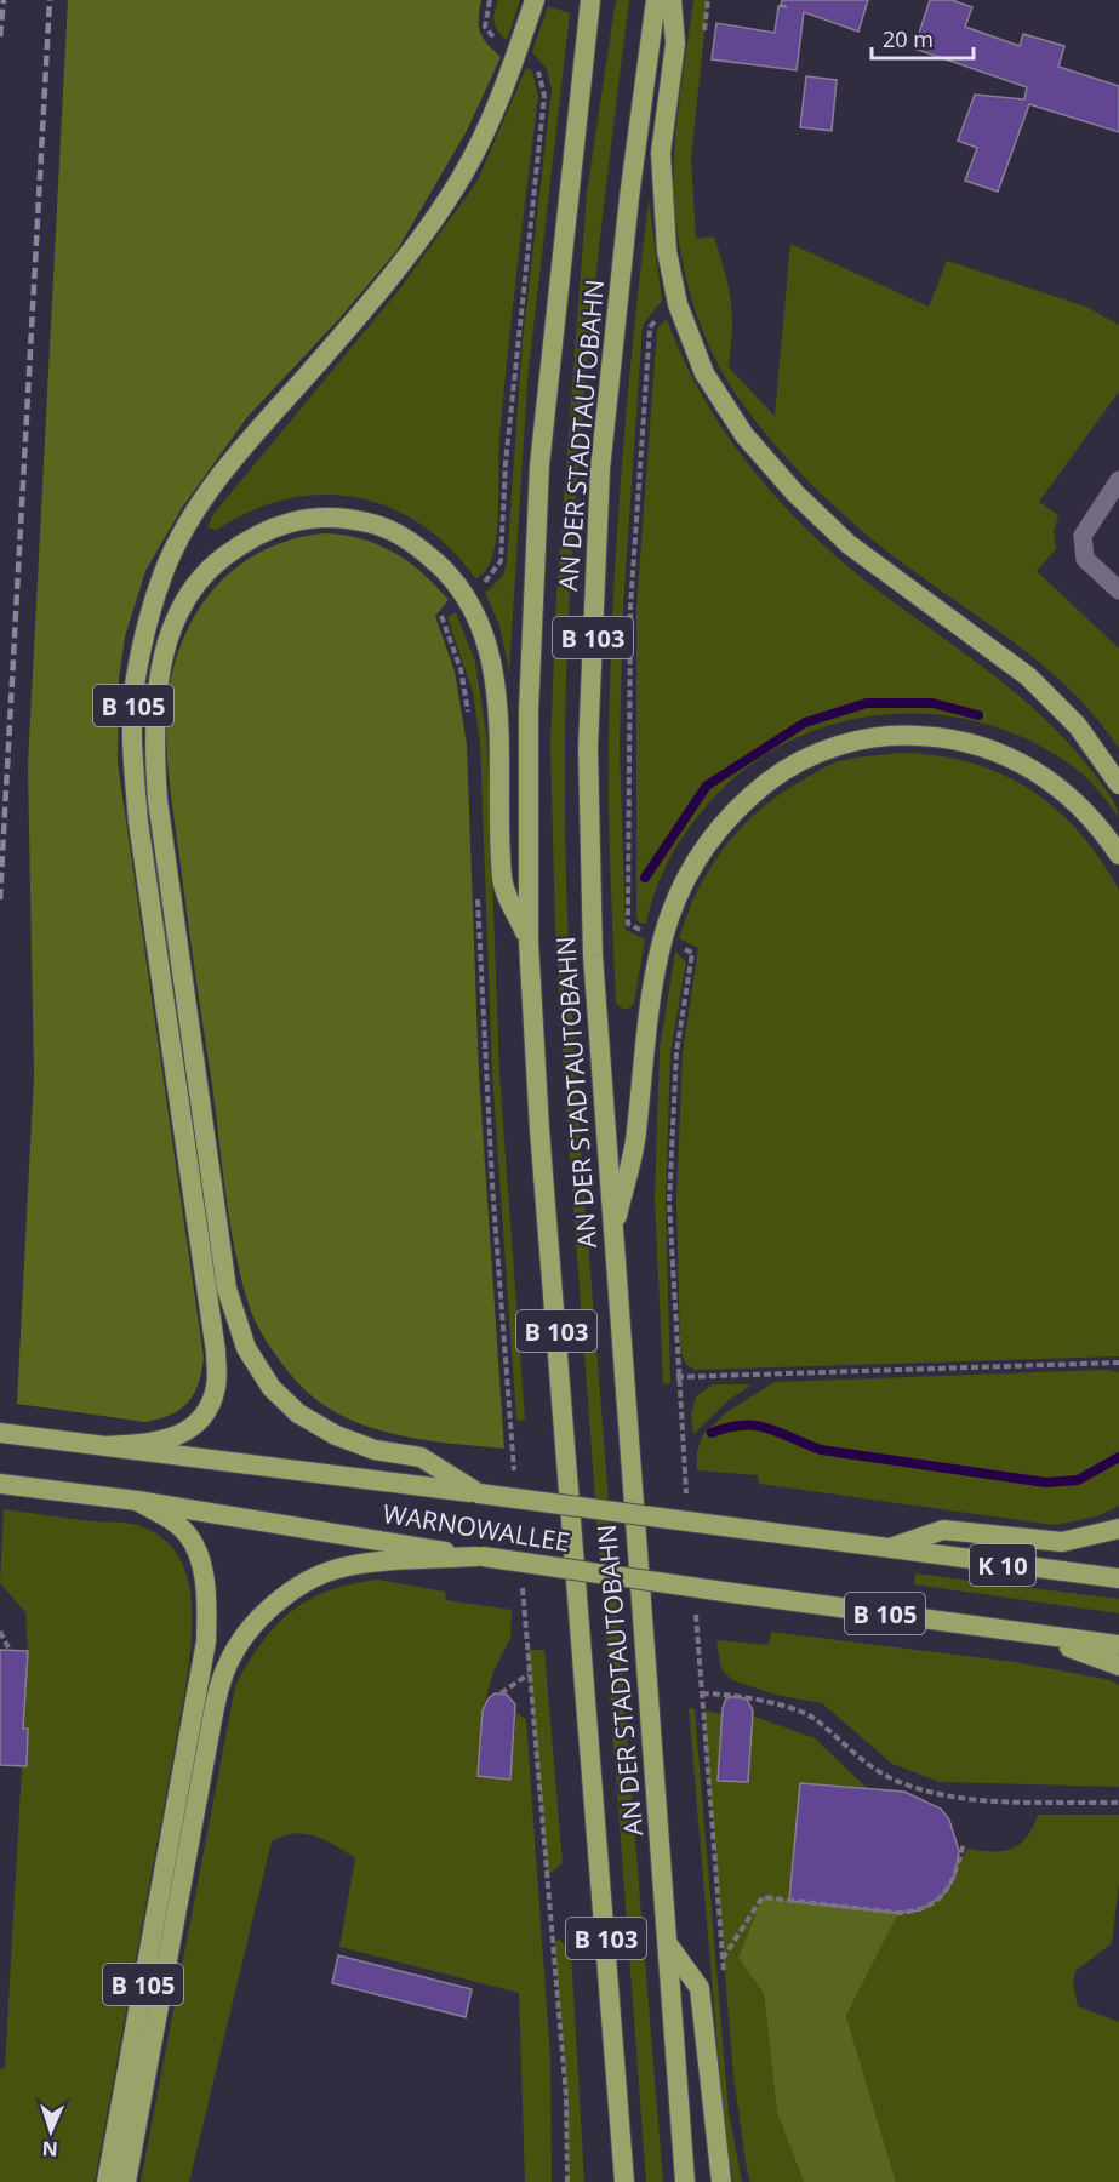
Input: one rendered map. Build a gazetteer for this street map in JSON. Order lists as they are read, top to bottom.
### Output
{
  "streets": {
    "highway": [
      "AN DER STADTAUTOBAHN",
      "B 103",
      "B 105",
      "WARNOWALLEE",
      "K 10"
    ]
  },
  "crossings": [
    ["AN DER STADTAUTOBAHN", "B 103"],
    ["B 105", "WARNOWALLEE"]
  ],
  "scale_bar": "20 m",
  "north": "bottom"
}
